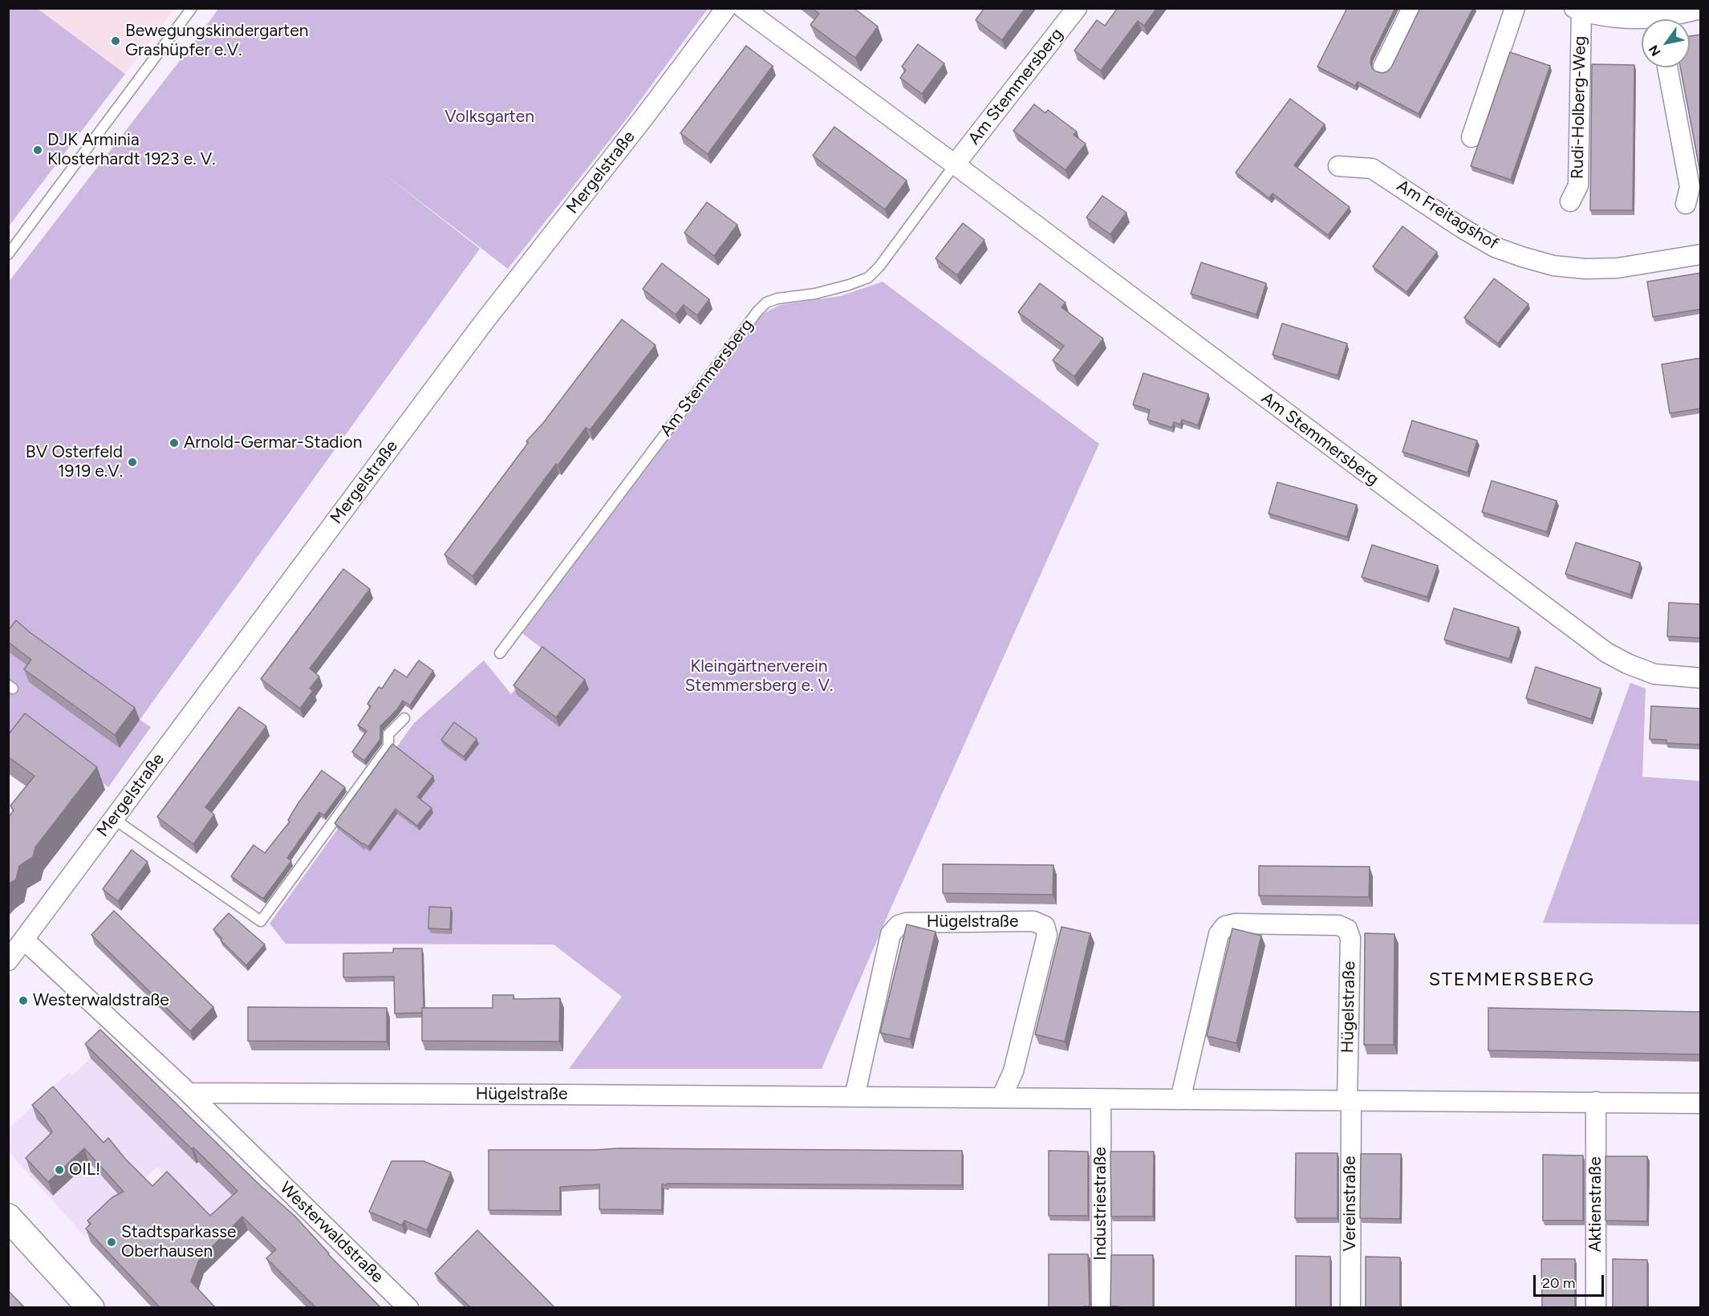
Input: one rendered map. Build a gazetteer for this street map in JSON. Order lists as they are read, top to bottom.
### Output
{
  "streets": {
    "street": [
      "Am Stemmersberg",
      "Rudi-Holberg-Weg",
      "Mergelstraße",
      "Am Freitagshof",
      "Hügelstraße",
      "Industriestraße",
      "Vereinstraße",
      "Aktienstraße",
      "Westerwaldstraße"
    ]
  },
  "crossings": [
    ["Mergelstraße", "Westerwaldstraße"],
    ["Hügelstraße", "Industriestraße"],
    ["Hügelstraße", "Vereinstraße"],
    ["Hügelstraße", "Aktienstraße"],
    ["Hügelstraße", "Westerwaldstraße"]
  ],
  "districts": ["STEMMERSBERG"],
  "parks": ["Volksgarten", "Kleingärtnerverein Stemmersberg e. V."],
  "places": [
    "Bewegungskindergarten Grashüpfer e.V.",
    "DJK Arminia Klosterhardt 1923 e. V.",
    "Arnold-Germar-Stadion",
    "BV Osterfeld 1919 e.V.",
    "Westerwaldstraße",
    "OIL!",
    "Stadtsparkasse Oberhausen"
  ],
  "scale_bar": "20 m",
  "north": "bottom left"
}
